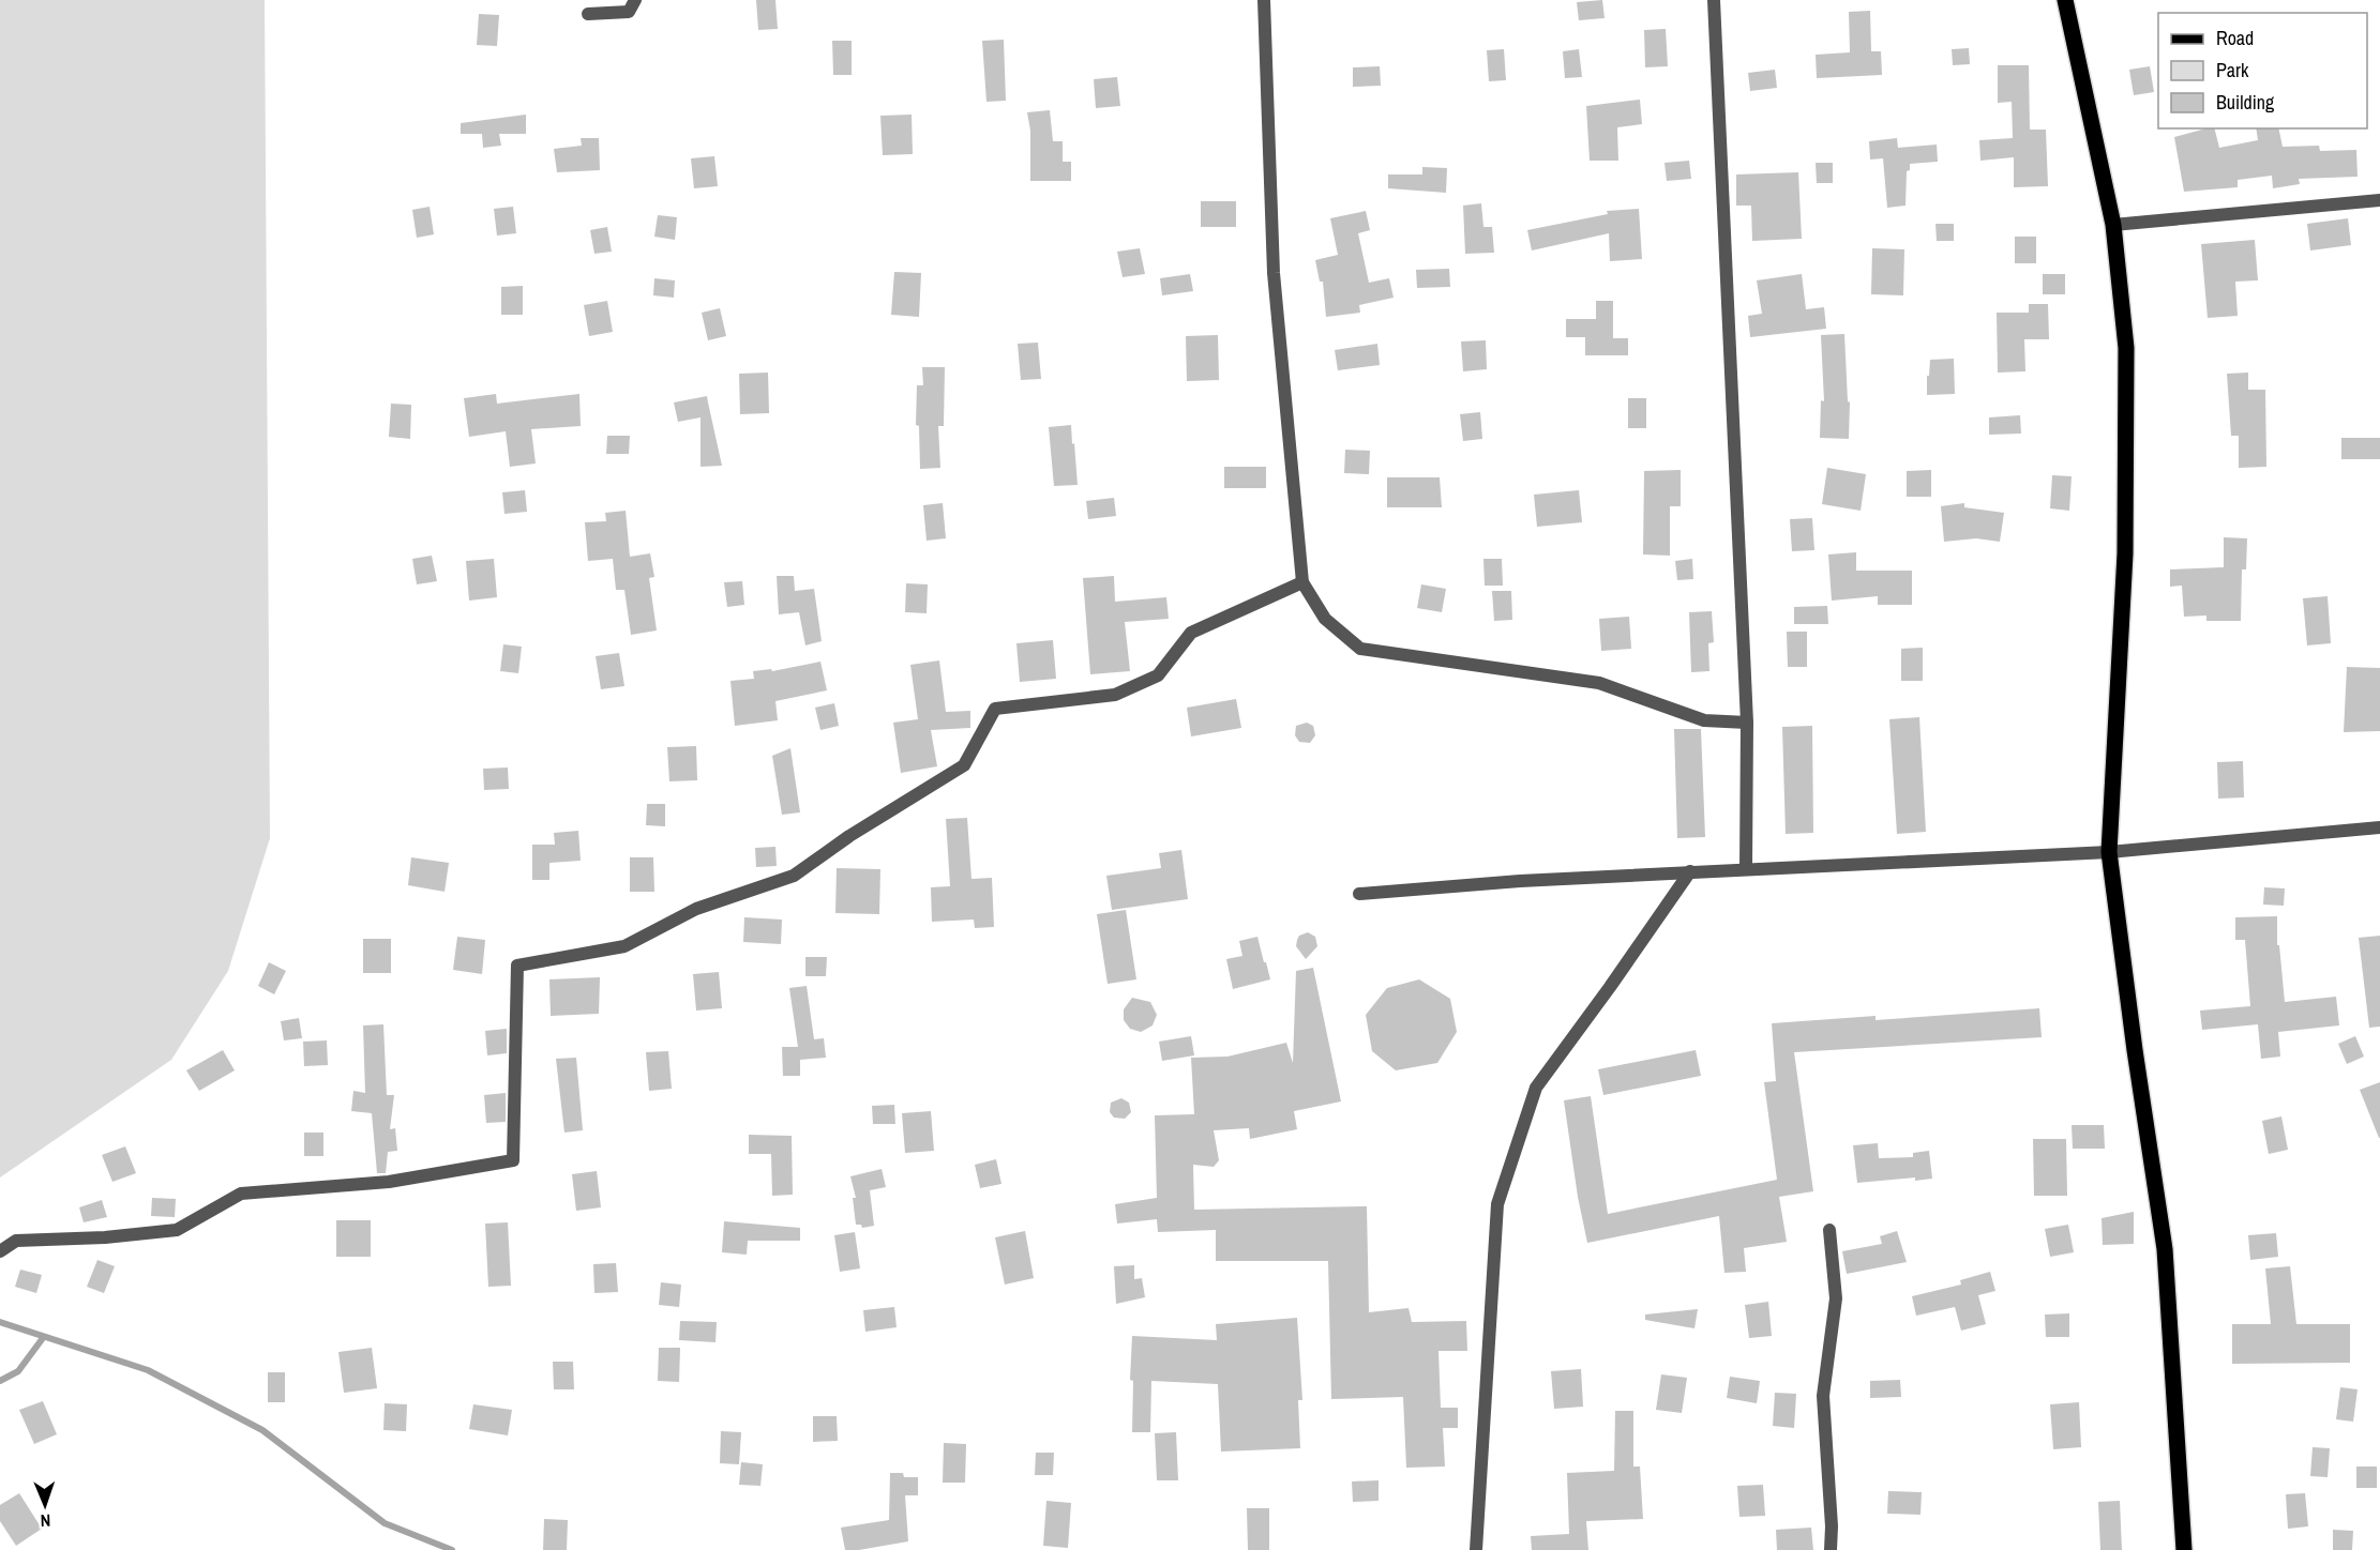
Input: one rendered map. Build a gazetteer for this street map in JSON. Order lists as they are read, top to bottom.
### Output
{
  "legend": ["Road", "Park", "Building"],
  "north": "bottom"
}
